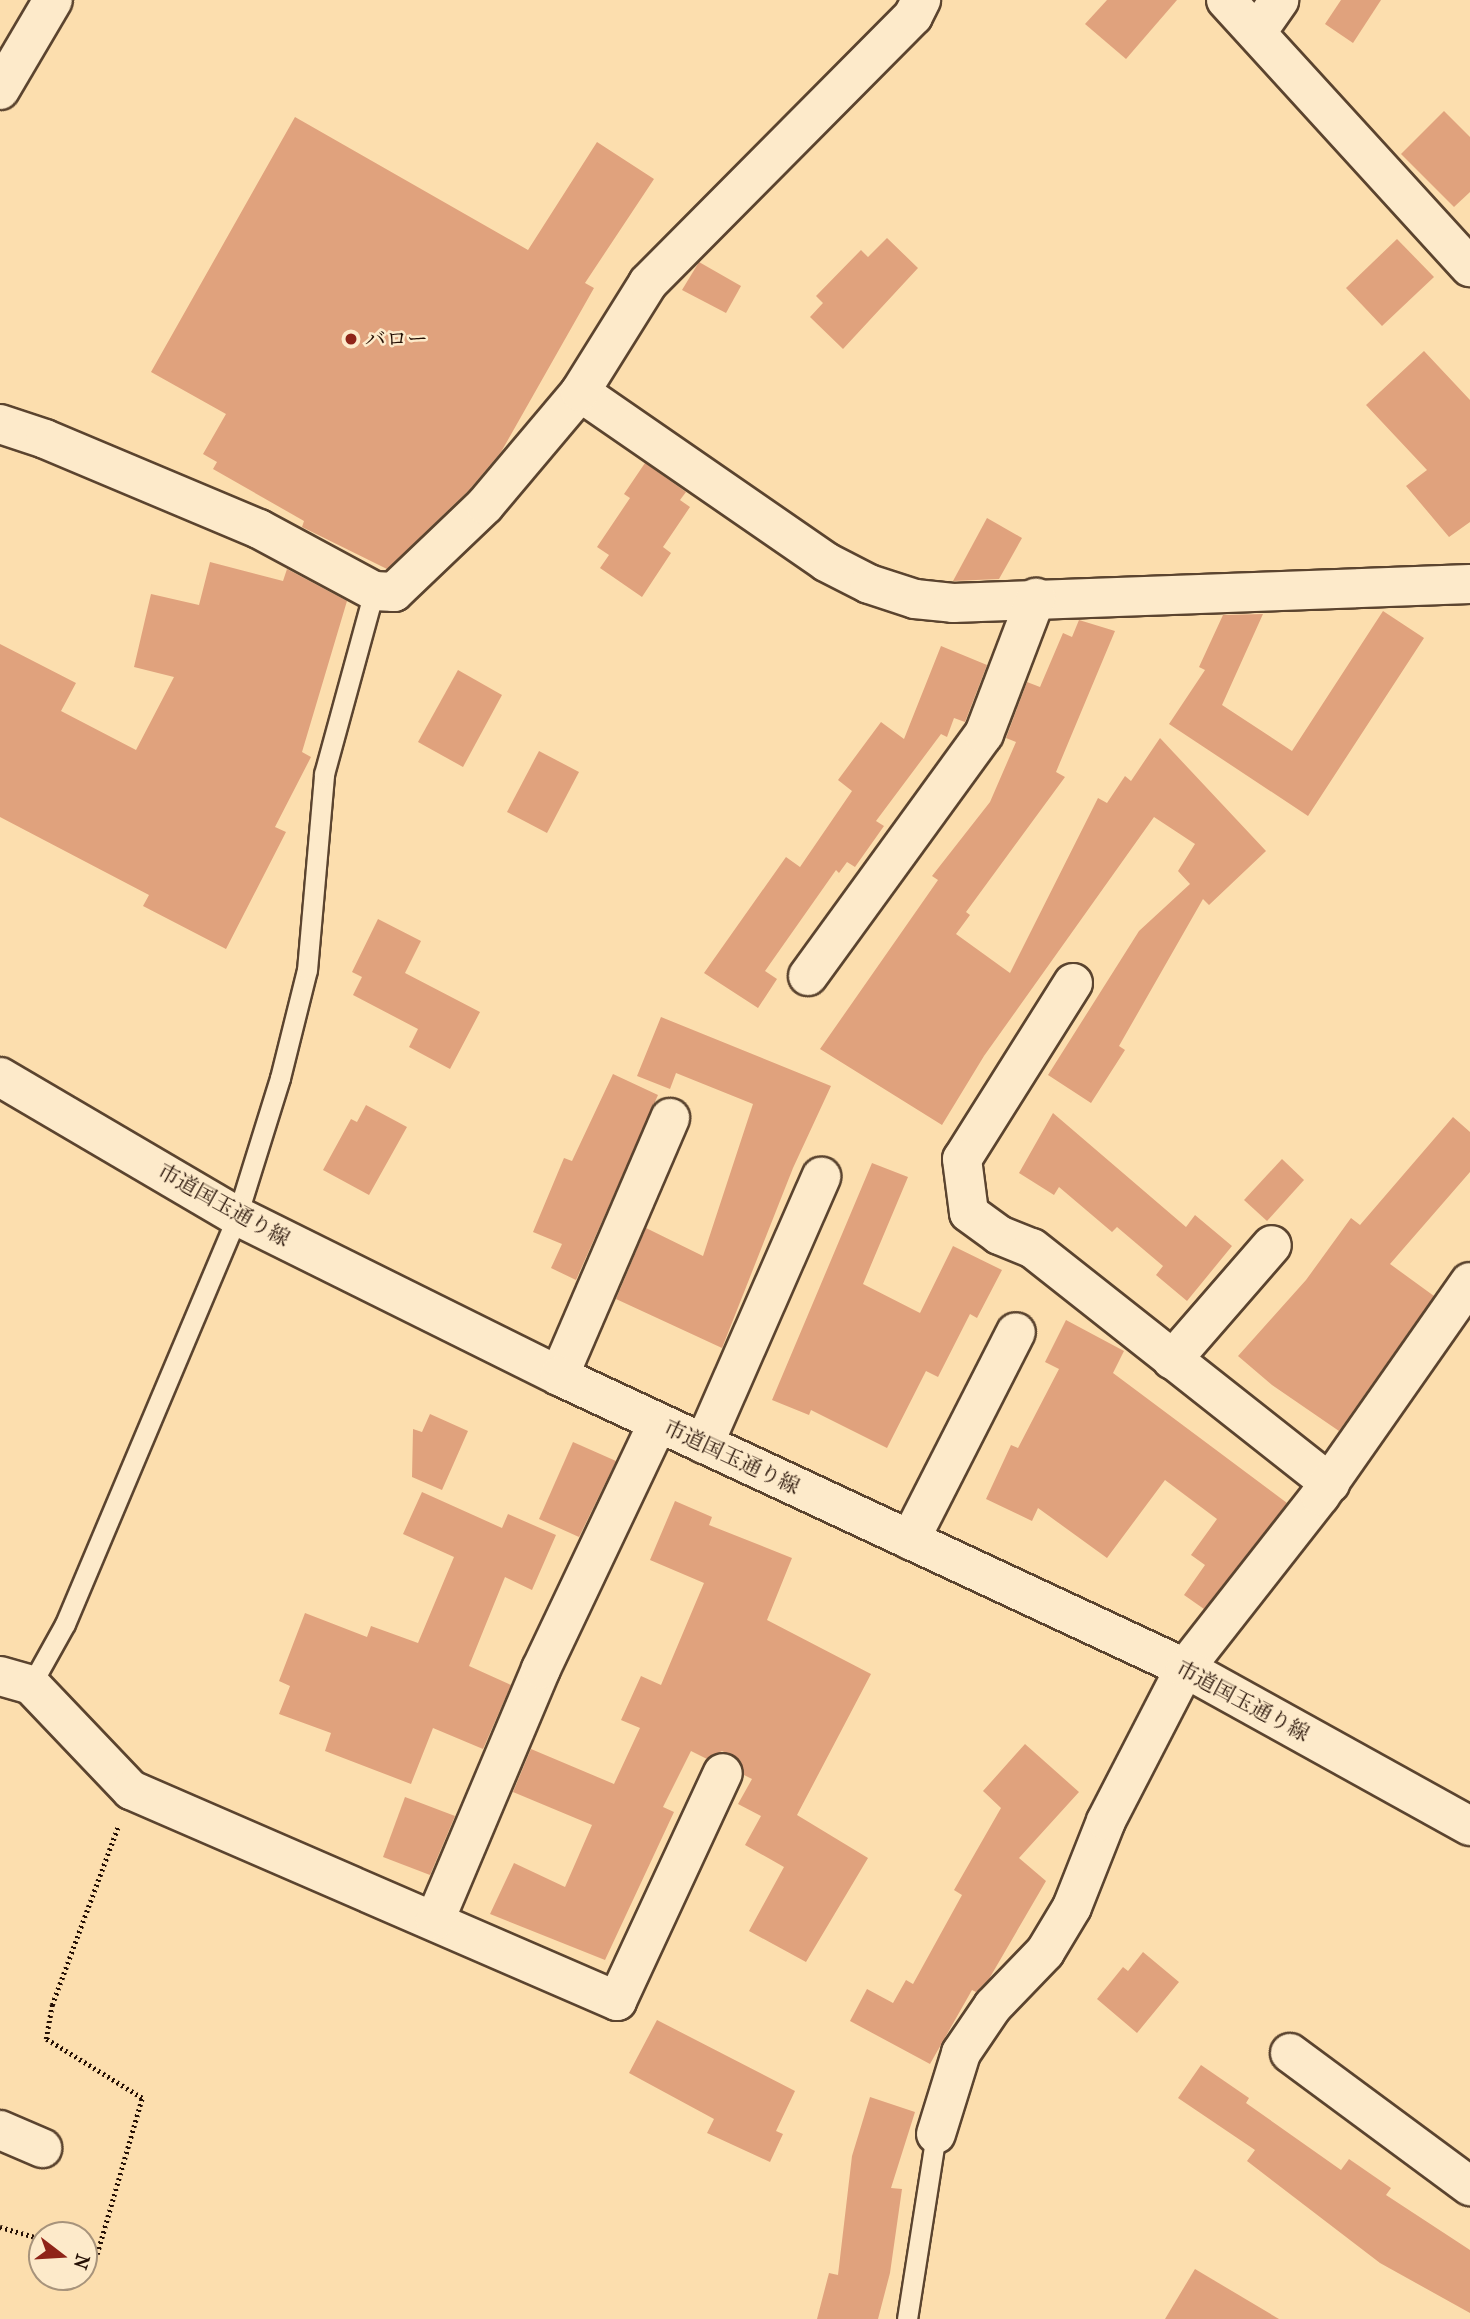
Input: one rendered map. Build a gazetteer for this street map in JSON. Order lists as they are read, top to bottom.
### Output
{
  "streets": {
    "street": ["市道国玉通り線"]
  },
  "places": ["バロー"],
  "north": "right"
}
